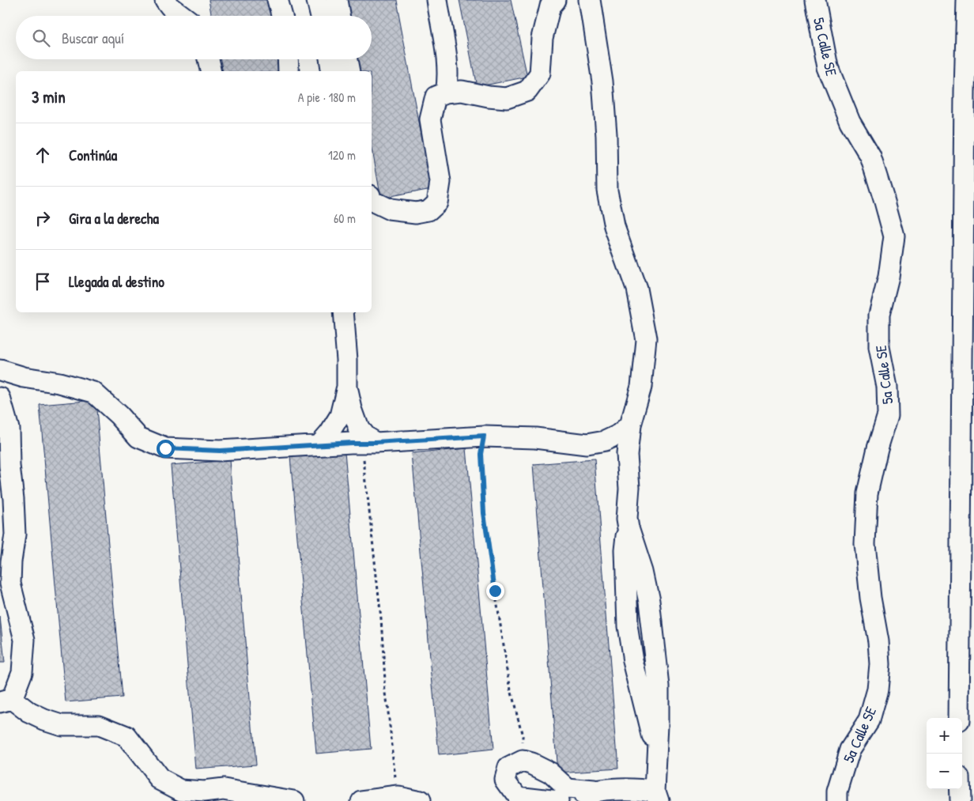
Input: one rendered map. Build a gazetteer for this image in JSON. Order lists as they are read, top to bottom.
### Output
{
  "streets": {
    "street": ["5a Calle SE"]
  },
  "page": {
    "search": "Buscar aquí",
    "heading": ["3 min", "A pie · 180 m"],
    "list": [
      ["Continúa", "120 m"],
      ["Gira a la derecha", "60 m"],
      "Llegada al destino"
    ],
    "map_buttons": ["+", "−"]
  }
}
